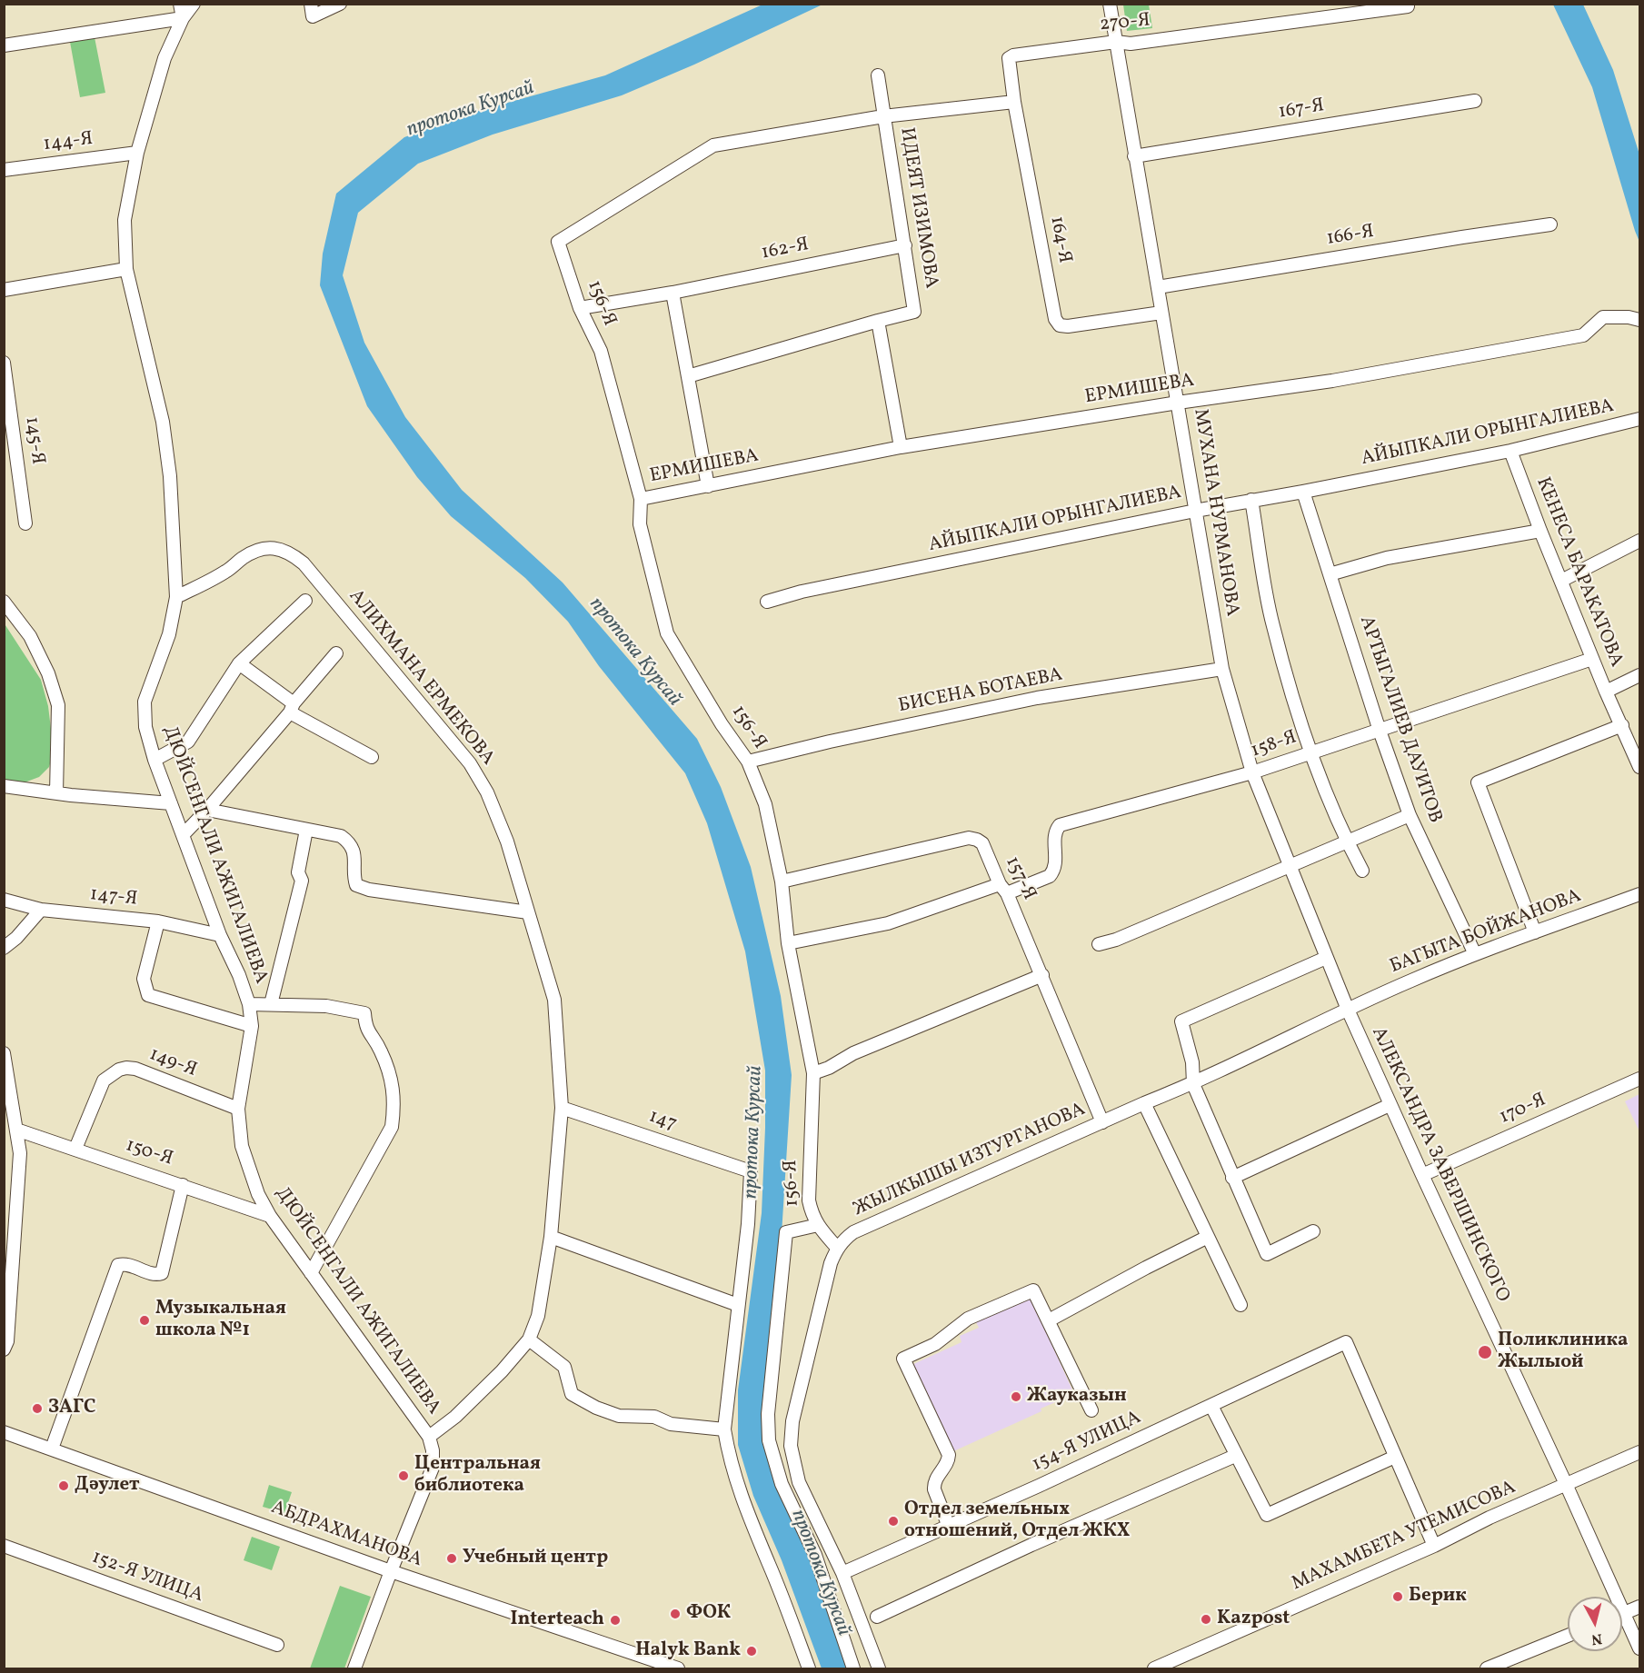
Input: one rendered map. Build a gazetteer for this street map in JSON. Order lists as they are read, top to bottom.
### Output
{
  "streets": {
    "street": [
      "270-Я",
      "167-Я",
      "144-Я",
      "ИДЕЯТ ИЗИМОВА",
      "166-Я",
      "164-Я",
      "162-Я",
      "156-Я",
      "ЕРМИШЕВА",
      "АЙЫПКАЛИ ОРЫНГАЛИЕВА",
      "145-Я",
      "МУХАНА НУРМАНОВА",
      "КЕНЕСА БАРАКАТОВА",
      "АЛИХМАНА ЕРМЕКОВА",
      "БИСЕНА БОТАЕВА",
      "АРТЫГАЛИЕВ ДАУИТОВ",
      "158-Я",
      "ДЮЙСЕНГАЛИ АЖИГАЛИЕВА",
      "157-Я",
      "147-Я",
      "БАГЫТА БОЙЖАНОВА",
      "149-Я",
      "170-Я",
      "147",
      "150-Я",
      "ЖЫЛКЫШЫ ИЗТУРГАНОВА",
      "АЛЕКСАНДРА ЗАВЕРШИНСКОГО",
      "154-Я УЛИЦА",
      "АБДРАХМАНОВА",
      "МАХАМБЕТА УТЕМИСОВА",
      "152-Я УЛИЦА"
    ]
  },
  "crossings": [
    ["270-Я", "164-Я"],
    ["270-Я", "МУХАНА НУРМАНОВА"],
    ["167-Я", "МУХАНА НУРМАНОВА"],
    ["144-Я", "ДЮЙСЕНГАЛИ АЖИГАЛИЕВА"],
    ["ИДЕЯТ ИЗИМОВА", "162-Я"],
    ["ИДЕЯТ ИЗИМОВА", "156-Я"],
    ["166-Я", "МУХАНА НУРМАНОВА"],
    ["164-Я", "МУХАНА НУРМАНОВА"],
    ["162-Я", "156-Я"],
    ["156-Я", "ЕРМИШЕВА"],
    ["156-Я", "БИСЕНА БОТАЕВА"],
    ["156-Я", "157-Я"],
    ["156-Я", "ЖЫЛКЫШЫ ИЗТУРГАНОВА"],
    ["ЕРМИШЕВА", "МУХАНА НУРМАНОВА"],
    ["АЙЫПКАЛИ ОРЫНГАЛИЕВА", "МУХАНА НУРМАНОВА"],
    ["АЙЫПКАЛИ ОРЫНГАЛИЕВА", "КЕНЕСА БАРАКАТОВА"],
    ["АЙЫПКАЛИ ОРЫНГАЛИЕВА", "АРТЫГАЛИЕВ ДАУИТОВ"],
    ["МУХАНА НУРМАНОВА", "БИСЕНА БОТАЕВА"],
    ["МУХАНА НУРМАНОВА", "158-Я"],
    ["МУХАНА НУРМАНОВА", "БАГЫТА БОЙЖАНОВА"],
    ["МУХАНА НУРМАНОВА", "ЖЫЛКЫШЫ ИЗТУРГАНОВА"],
    ["МУХАНА НУРМАНОВА", "АЛЕКСАНДРА ЗАВЕРШИНСКОГО"],
    ["КЕНЕСА БАРАКАТОВА", "158-Я"],
    ["АЛИХМАНА ЕРМЕКОВА", "ДЮЙСЕНГАЛИ АЖИГАЛИЕВА"],
    ["АЛИХМАНА ЕРМЕКОВА", "147"],
    ["АРТЫГАЛИЕВ ДАУИТОВ", "158-Я"],
    ["АРТЫГАЛИЕВ ДАУИТОВ", "БАГЫТА БОЙЖАНОВА"],
    ["158-Я", "157-Я"],
    ["ДЮЙСЕНГАЛИ АЖИГАЛИЕВА", "147-Я"],
    ["ДЮЙСЕНГАЛИ АЖИГАЛИЕВА", "149-Я"],
    ["ДЮЙСЕНГАЛИ АЖИГАЛИЕВА", "150-Я"],
    ["ДЮЙСЕНГАЛИ АЖИГАЛИЕВА", "АБДРАХМАНОВА"],
    ["157-Я", "ЖЫЛКЫШЫ ИЗТУРГАНОВА"],
    ["БАГЫТА БОЙЖАНОВА", "ЖЫЛКЫШЫ ИЗТУРГАНОВА"],
    ["БАГЫТА БОЙЖАНОВА", "АЛЕКСАНДРА ЗАВЕРШИНСКОГО"],
    ["149-Я", "150-Я"],
    ["170-Я", "АЛЕКСАНДРА ЗАВЕРШИНСКОГО"],
    ["ЖЫЛКЫШЫ ИЗТУРГАНОВА", "АЛЕКСАНДРА ЗАВЕРШИНСКОГО"],
    ["АЛЕКСАНДРА ЗАВЕРШИНСКОГО", "МАХАМБЕТА УТЕМИСОВА"]
  ],
  "water": ["протока Курсай"],
  "places": [
    "Музыкальная школа №1",
    "Поликлиника Жылыой",
    "Жауказын",
    "ЗАГС",
    "Центральная библиотека",
    "Дәулет",
    "Отдел земельных отношений, Отдел ЖКХ",
    "Учебный центр",
    "Берик",
    "ФОК",
    "Kazpost",
    "Interteach",
    "Halyk Bank"
  ],
  "north": "bottom"
}
